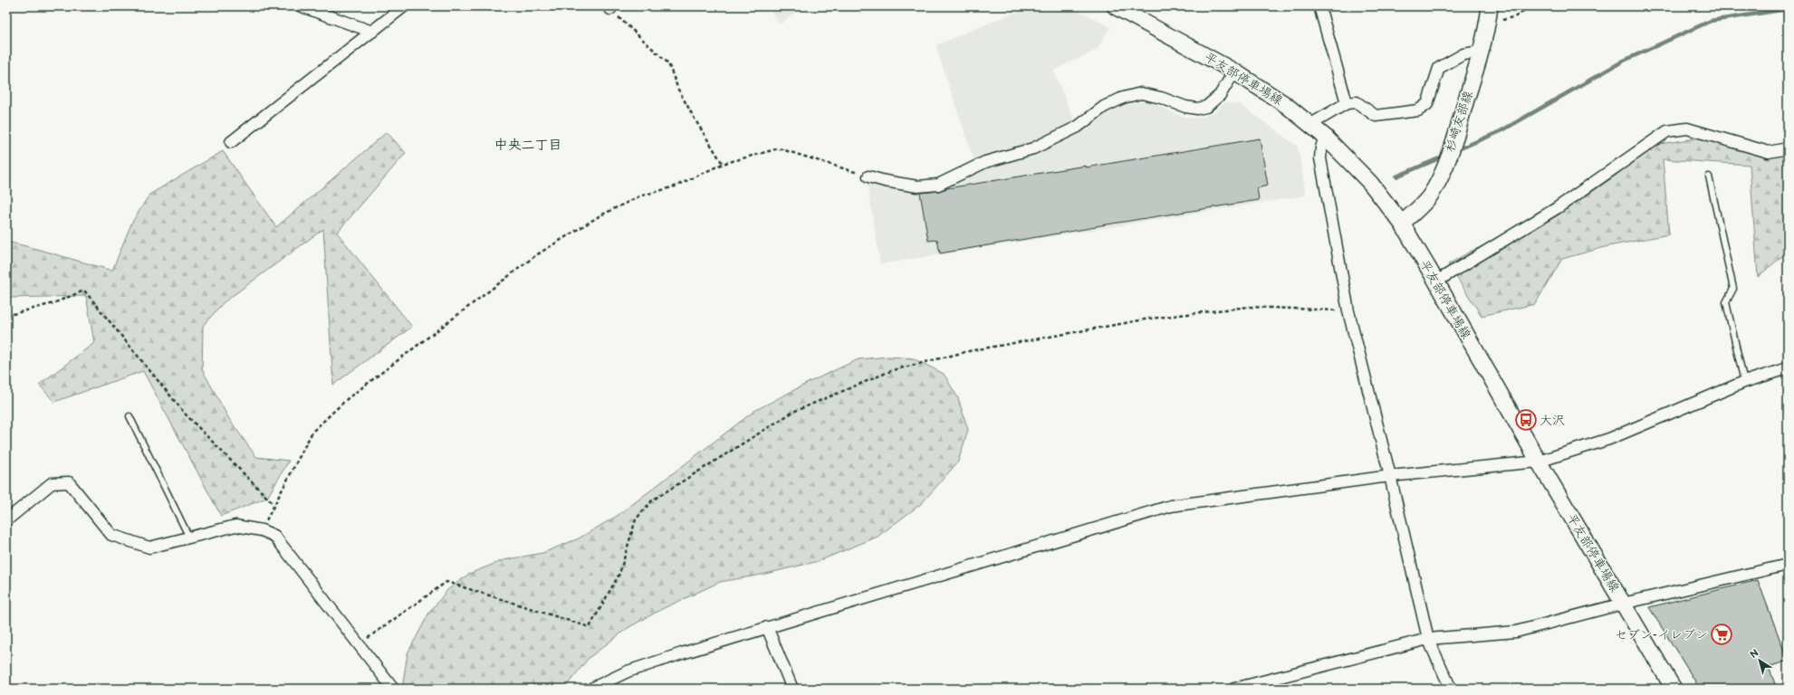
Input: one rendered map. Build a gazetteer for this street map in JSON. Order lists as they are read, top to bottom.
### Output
{
  "streets": {
    "main road": ["平友部停車場線", "杉崎友部線"]
  },
  "crossings": [
    ["平友部停車場線", "杉崎友部線"]
  ],
  "districts": ["中央二丁目"],
  "places": {
    "bus stop": ["大沢"],
    "supermarket": ["セブン-イレブン"]
  },
  "north": "top left"
}
